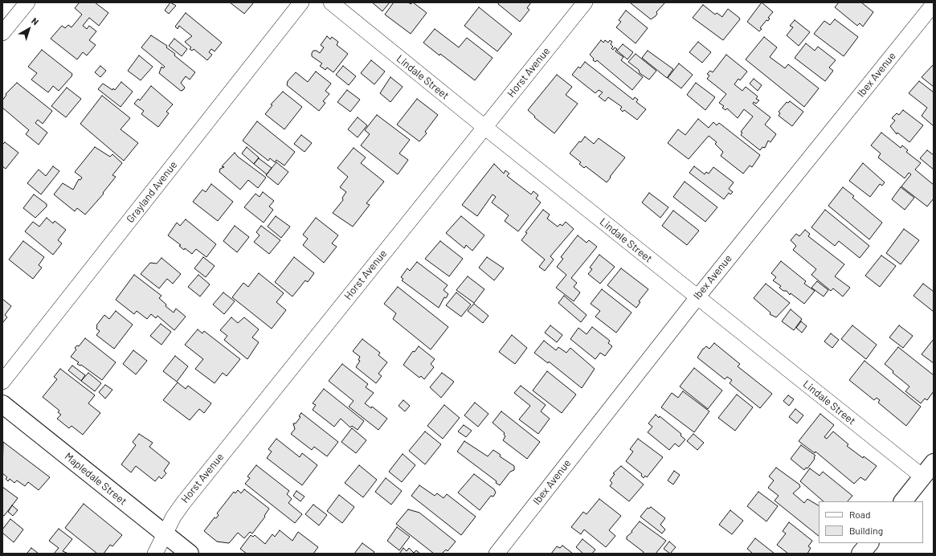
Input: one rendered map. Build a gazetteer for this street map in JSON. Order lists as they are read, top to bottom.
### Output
{
  "streets": {
    "street": [
      "Horst Avenue",
      "Ibex Avenue",
      "Lindale Street",
      "Grayland Avenue",
      "Mapledale Street"
    ]
  },
  "crossings": [
    ["Horst Avenue", "Lindale Street"],
    ["Horst Avenue", "Mapledale Street"],
    ["Ibex Avenue", "Lindale Street"]
  ],
  "legend": ["Road", "Building"],
  "north": "top right"
}
